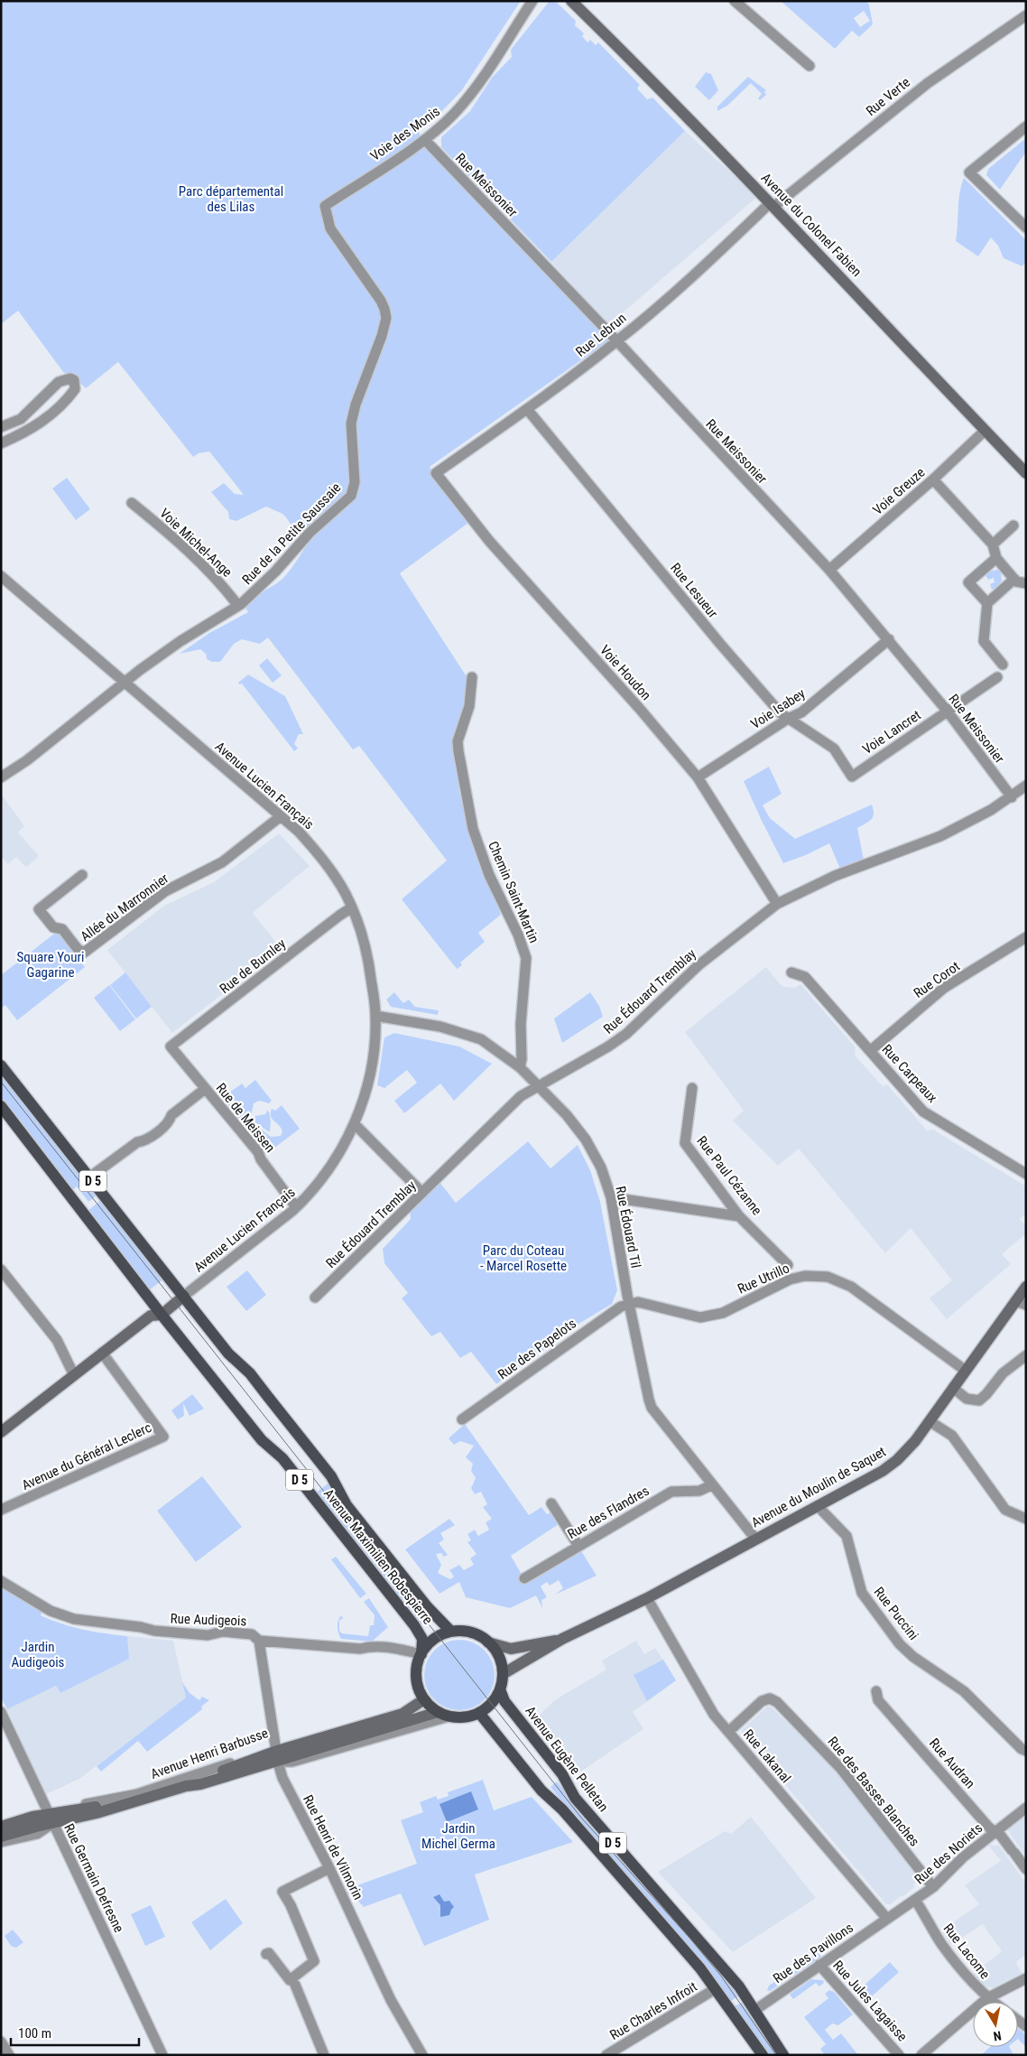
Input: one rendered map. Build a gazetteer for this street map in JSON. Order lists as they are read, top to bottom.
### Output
{
  "streets": {
    "main road": [
      "Avenue du Colonel Fabien",
      "D 5",
      "Avenue du Moulin de Saquet",
      "Avenue Maximilien Robespierre",
      "Avenue Henri Barbusse",
      "Avenue Eugène Pelletan"
    ],
    "street": [
      "Rue Verte",
      "Voie des Monis",
      "Rue Meissonier",
      "Rue Lebrun",
      "Voie Greuze",
      "Rue de la Petite Saussaie",
      "Voie Michel-Ange",
      "Rue Lesueur",
      "Voie Houdon",
      "Voie Isabey",
      "Voie Lancret",
      "Avenue Lucien Français",
      "Chemin Saint-Martin",
      "Allée du Marronnier",
      "Rue de Burnley",
      "Rue Corot",
      "Rue Édouard Tremblay",
      "Rue Carpeaux",
      "Rue de Meissen",
      "Rue Paul Cézanne",
      "Rue Édouard Til",
      "Rue Utrillo",
      "Rue des Papelots",
      "Avenue du Général Leclerc",
      "Rue des Flandres",
      "Rue Puccini",
      "Rue Audigeois",
      "Rue Lakanal",
      "Rue Audran",
      "Rue des Basses Blanches",
      "Rue Henri de Vilmorin",
      "Rue des Noriets",
      "Rue Germain Defresne",
      "Rue Lacome",
      "Rue des Pavillons",
      "Rue Jules Lagaisse",
      "Rue Charles Infroit"
    ]
  },
  "crossings": [
    ["Rue Verte", "Avenue du Colonel Fabien"],
    ["Rue Verte", "Rue Lebrun"],
    ["Voie des Monis", "Rue Meissonier"],
    ["Voie des Monis", "Rue de la Petite Saussaie"],
    ["Rue Meissonier", "Rue Lebrun"],
    ["Rue Meissonier", "Voie Greuze"],
    ["Rue Meissonier", "Voie Isabey"],
    ["Rue Meissonier", "Voie Lancret"],
    ["Rue Meissonier", "Rue Édouard Tremblay"],
    ["Avenue du Colonel Fabien", "Rue Lebrun"],
    ["Avenue du Colonel Fabien", "Voie Greuze"],
    ["Rue Lebrun", "Rue Lesueur"],
    ["Rue Lebrun", "Voie Houdon"],
    ["Rue de la Petite Saussaie", "Voie Michel-Ange"],
    ["Rue de la Petite Saussaie", "Avenue Lucien Français"],
    ["Rue Lesueur", "Voie Isabey"],
    ["Rue Lesueur", "Voie Lancret"],
    ["Voie Houdon", "Voie Isabey"],
    ["Voie Houdon", "Rue Édouard Tremblay"],
    ["Avenue Lucien Français", "Allée du Marronnier"],
    ["Avenue Lucien Français", "Rue de Burnley"],
    ["Avenue Lucien Français", "Rue de Meissen"],
    ["Avenue Lucien Français", "D 5"],
    ["Avenue Lucien Français", "Rue Édouard Til"],
    ["Avenue Lucien Français", "Avenue Maximilien Robespierre"],
    ["Chemin Saint-Martin", "Rue Édouard Til"],
    ["Rue de Burnley", "Rue de Meissen"],
    ["Rue Corot", "Rue Carpeaux"],
    ["Rue Édouard Tremblay", "Rue Édouard Til"],
    ["D 5", "Avenue du Moulin de Saquet"],
    ["D 5", "Avenue Maximilien Robespierre"],
    ["D 5", "Rue Audigeois"],
    ["D 5", "Avenue Henri Barbusse"],
    ["D 5", "Avenue Eugène Pelletan"],
    ["D 5", "Rue des Pavillons"],
    ["D 5", "Rue Charles Infroit"],
    ["Rue Édouard Til", "Rue Utrillo"],
    ["Rue Édouard Til", "Rue des Papelots"],
    ["Rue Édouard Til", "Avenue du Moulin de Saquet"],
    ["Rue Édouard Til", "Rue des Flandres"],
    ["Rue Utrillo", "Rue des Papelots"],
    ["Rue Utrillo", "Avenue du Moulin de Saquet"],
    ["Avenue du Moulin de Saquet", "Avenue Maximilien Robespierre"],
    ["Avenue du Moulin de Saquet", "Rue Puccini"],
    ["Avenue du Moulin de Saquet", "Rue Audigeois"],
    ["Avenue du Moulin de Saquet", "Avenue Henri Barbusse"],
    ["Avenue du Moulin de Saquet", "Rue Lakanal"],
    ["Avenue du Moulin de Saquet", "Avenue Eugène Pelletan"],
    ["Avenue Maximilien Robespierre", "Rue Audigeois"],
    ["Avenue Maximilien Robespierre", "Avenue Henri Barbusse"],
    ["Avenue Maximilien Robespierre", "Avenue Eugène Pelletan"],
    ["Rue Audigeois", "Avenue Henri Barbusse"],
    ["Rue Audigeois", "Avenue Eugène Pelletan"],
    ["Rue Audigeois", "Rue Henri de Vilmorin"],
    ["Avenue Henri Barbusse", "Avenue Eugène Pelletan"],
    ["Avenue Henri Barbusse", "Rue Henri de Vilmorin"],
    ["Avenue Henri Barbusse", "Rue Germain Defresne"],
    ["Rue Lakanal", "Rue des Basses Blanches"],
    ["Rue Lakanal", "Rue des Noriets"],
    ["Rue Lakanal", "Rue des Pavillons"],
    ["Avenue Eugène Pelletan", "Rue des Pavillons"],
    ["Rue Audran", "Rue des Noriets"],
    ["Rue des Basses Blanches", "Rue des Noriets"],
    ["Rue des Noriets", "Rue Lacome"],
    ["Rue des Noriets", "Rue des Pavillons"],
    ["Rue des Pavillons", "Rue Jules Lagaisse"]
  ],
  "parks": [
    "Parc départemental des Lilas",
    "Square Youri Gagarine",
    "Parc du Coteau - Marcel Rosette",
    "Jardin Audigeois",
    "Jardin Michel Germa"
  ],
  "scale_bar": "100 m",
  "north": "bottom"
}
